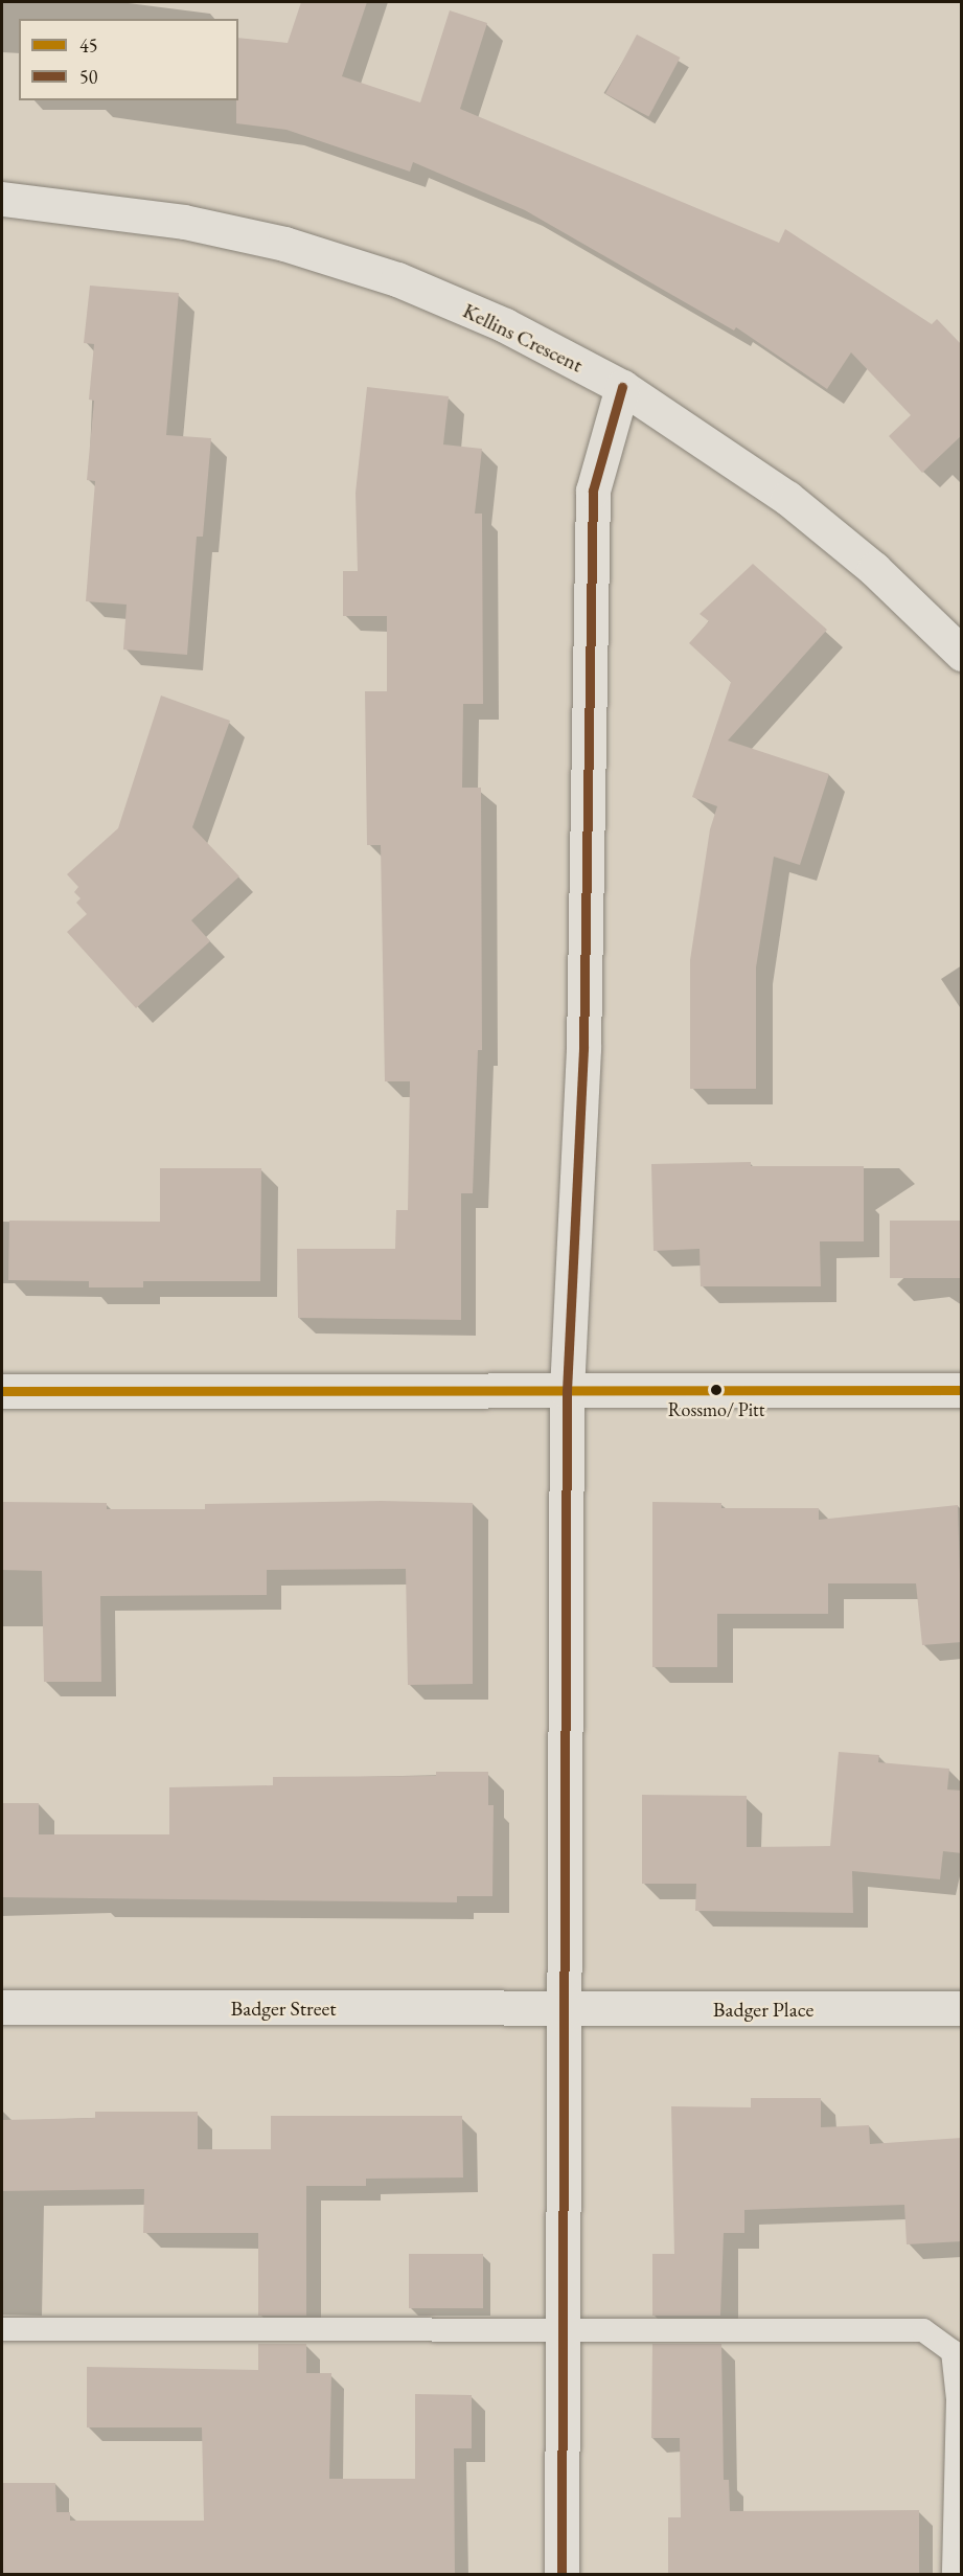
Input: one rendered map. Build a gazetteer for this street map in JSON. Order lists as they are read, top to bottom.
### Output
{
  "streets": {
    "street": ["Kellins Crescent", "Badger Street", "Badger Place"]
  },
  "crossings": [
    ["Badger Street", "Badger Place"]
  ],
  "places": ["Rossmo/ Pitt"],
  "lines": ["transit line 50", "transit line 45"],
  "legend": ["45", "50"]
}
